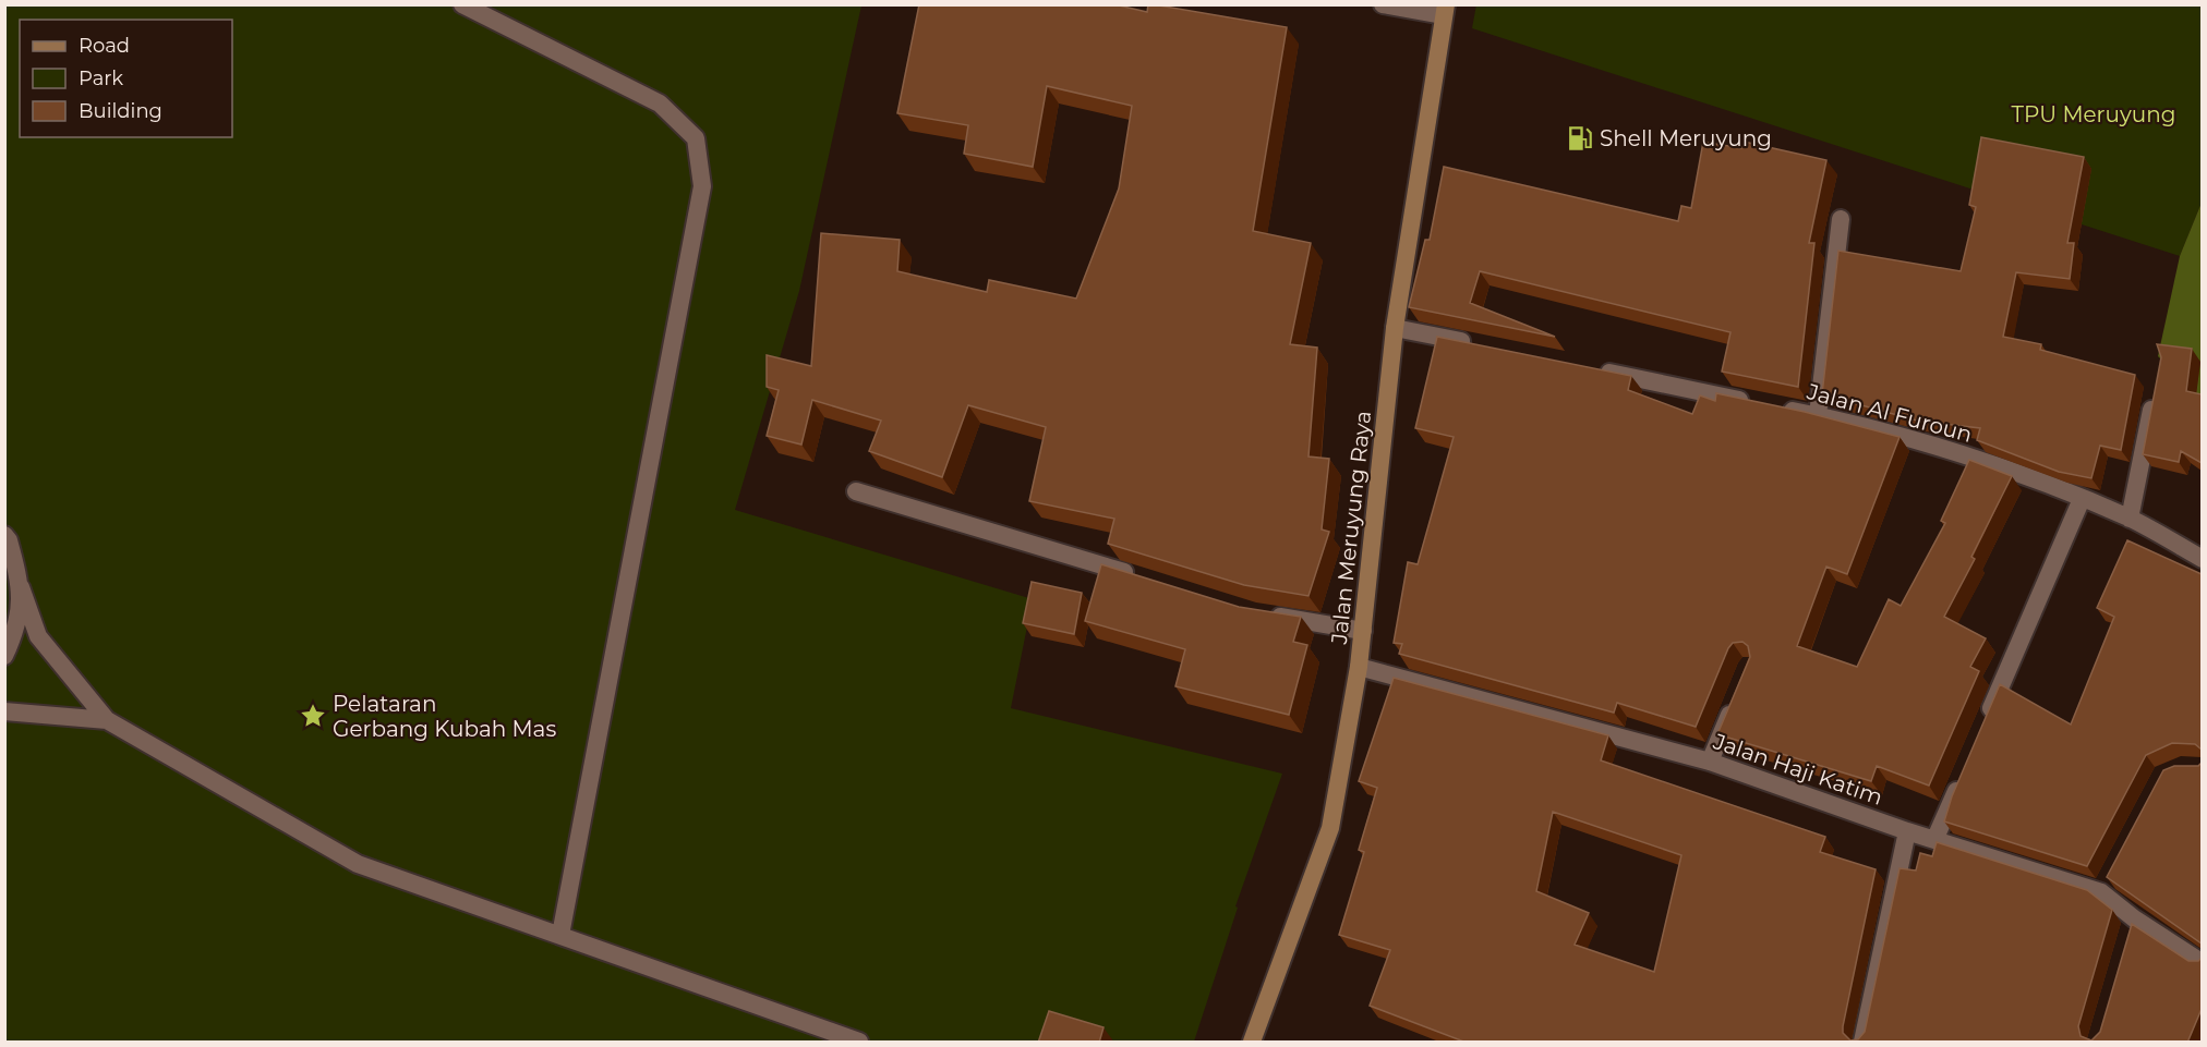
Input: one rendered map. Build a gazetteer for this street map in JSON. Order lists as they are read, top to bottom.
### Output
{
  "streets": {
    "main road": ["Jalan Meruyung Raya"],
    "street": ["Jalan Al Furoun", "Jalan Haji Katim"]
  },
  "crossings": [
    ["Jalan Meruyung Raya", "Jalan Haji Katim"]
  ],
  "parks": ["TPU Meruyung"],
  "places": {
    "fuel station": ["Shell Meruyung"],
    "place": ["Pelataran Gerbang Kubah Mas"]
  },
  "legend": ["Road", "Park", "Building"]
}
